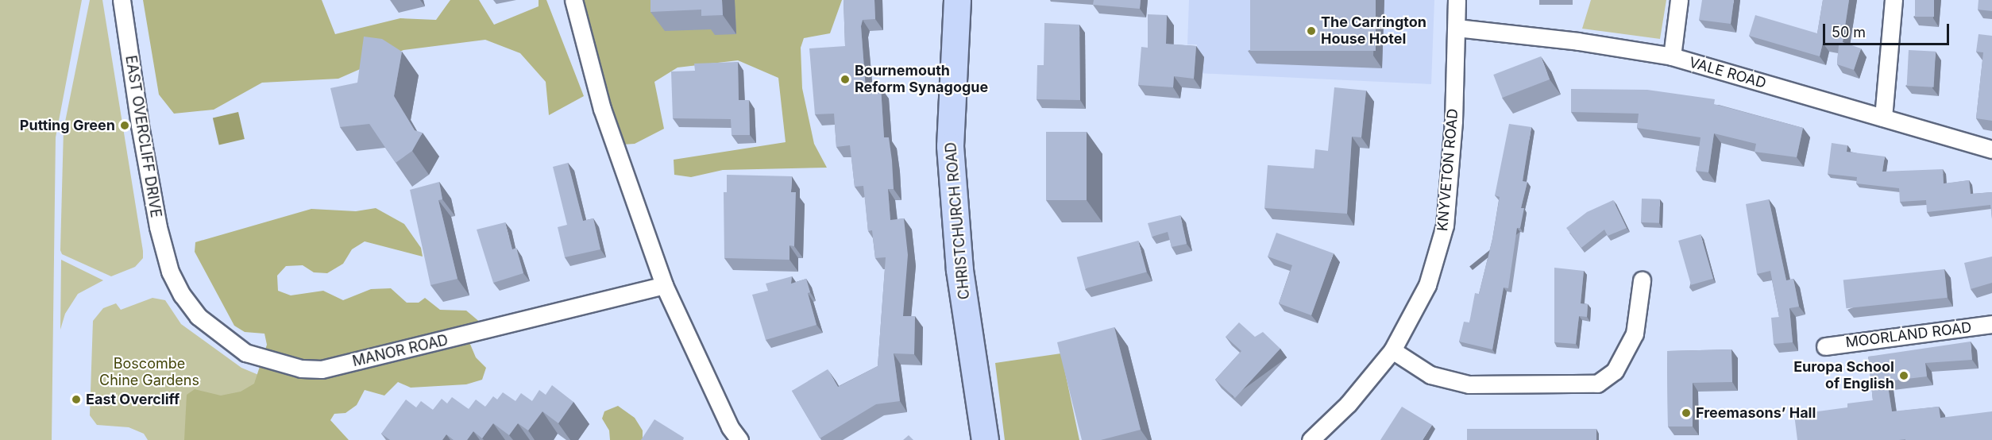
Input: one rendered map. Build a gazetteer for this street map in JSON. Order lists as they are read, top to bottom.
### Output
{
  "streets": {
    "main road": ["CHRISTCHURCH ROAD"],
    "street": [
      "VALE ROAD",
      "EAST OVERCLIFF DRIVE",
      "KNYVETON ROAD",
      "MOORLAND ROAD",
      "MANOR ROAD"
    ]
  },
  "crossings": [
    ["VALE ROAD", "KNYVETON ROAD"],
    ["EAST OVERCLIFF DRIVE", "MANOR ROAD"]
  ],
  "parks": ["Boscombe Chine Gardens"],
  "places": [
    "The Carrington House Hotel",
    "Bournemouth Reform Synagogue",
    "Putting Green",
    "Europa School of English",
    "East Overcliff",
    "Freemasons’ Hall"
  ],
  "scale_bar": "50 m"
}
